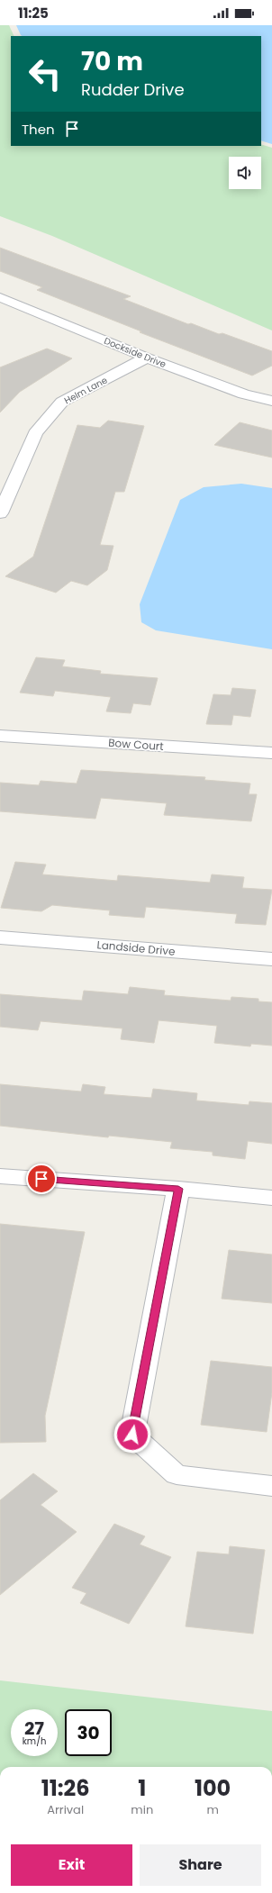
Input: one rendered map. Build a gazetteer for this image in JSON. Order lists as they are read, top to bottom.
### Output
{
  "streets": {
    "street": [
      "Dockside Drive",
      "Helm Lane",
      "Bow Court",
      "Landside Drive"
    ]
  },
  "crossings": [
    ["Dockside Drive", "Helm Lane"]
  ],
  "page": {
    "status": "11:25",
    "turn": ["70 m", "Rudder Drive"],
    "then": "Then",
    "speed": "27 km/h",
    "limit": "30",
    "eta": [
      "11:26",
      "Arrival",
      "1",
      "min",
      "100",
      "m"
    ],
    "buttons": ["Exit", "Share"]
  }
}
